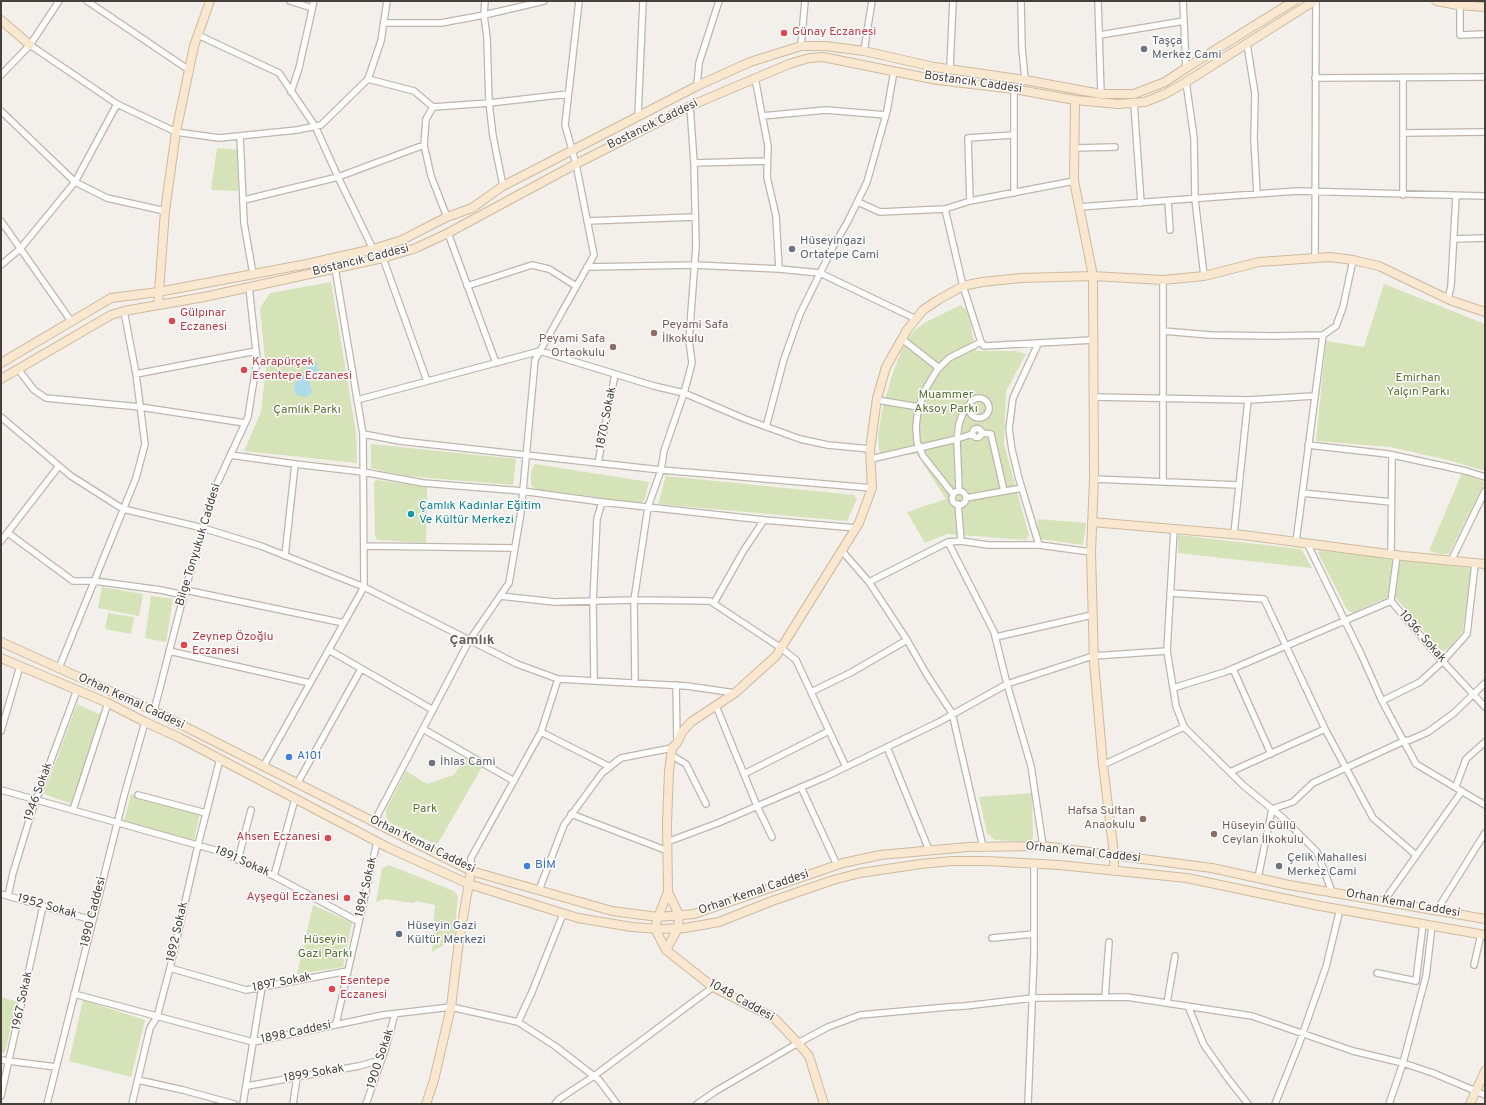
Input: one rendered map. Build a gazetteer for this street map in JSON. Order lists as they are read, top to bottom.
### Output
{
  "streets": {
    "main road": ["Bostancık Caddesi", "Orhan Kemal Caddesi", "1048 Caddesi"],
    "street": [
      "1870. Sokak",
      "Bilge Tonyukuk Caddesi",
      "1036. Sokak",
      "1946 Sokak",
      "1891 Sokak",
      "1894 Sokak",
      "1952 Sokak",
      "1890 Caddesi",
      "1892 Sokak",
      "1897 Sokak",
      "1967 Sokak",
      "1898 Caddesi",
      "1900 Sokak",
      "1899 Sokak"
    ]
  },
  "crossings": [
    ["Bostancık Caddesi", "Bilge Tonyukuk Caddesi"],
    ["Bilge Tonyukuk Caddesi", "Orhan Kemal Caddesi"],
    ["Orhan Kemal Caddesi", "1946 Sokak"],
    ["Orhan Kemal Caddesi", "1894 Sokak"],
    ["Orhan Kemal Caddesi", "1890 Caddesi"],
    ["Orhan Kemal Caddesi", "1892 Sokak"],
    ["Orhan Kemal Caddesi", "1048 Caddesi"],
    ["1946 Sokak", "1891 Sokak"],
    ["1946 Sokak", "1952 Sokak"],
    ["1891 Sokak", "1894 Sokak"],
    ["1891 Sokak", "1890 Caddesi"],
    ["1891 Sokak", "1892 Sokak"],
    ["1894 Sokak", "1897 Sokak"],
    ["1894 Sokak", "1898 Caddesi"],
    ["1952 Sokak", "1890 Caddesi"],
    ["1952 Sokak", "1967 Sokak"],
    ["1890 Caddesi", "1898 Caddesi"],
    ["1892 Sokak", "1897 Sokak"],
    ["1892 Sokak", "1898 Caddesi"],
    ["1898 Caddesi", "1900 Sokak"],
    ["1900 Sokak", "1899 Sokak"]
  ],
  "districts": ["Çamlık"],
  "parks": [
    "Emirhan Yalçın Parkı",
    "Muammer Aksoy Parkı",
    "Çamlık Parkı",
    "Park",
    "Hüseyin Gazi Parkı"
  ],
  "places": [
    "Günay Eczanesi",
    "Taşça Merkez Cami",
    "Hüseyingazi Ortatepe Cami",
    "Gülpınar Eczanesi",
    "Peyami Safa İlkokulu",
    "Peyami Safa Ortaokulu",
    "Karapürçek Esentepe Eczanesi",
    "Çamlık Kadınlar Eğitim Ve Kültür Merkezi",
    "Zeynep Özoğlu Eczanesi",
    "A101",
    "İhlas Cami",
    "Hafsa Sultan Anaokulu",
    "Hüseyin Güllü Ceylan İlkokulu",
    "Ahsen Eczanesi",
    "BİM",
    "Çelik Mahallesi Merkez Cami",
    "Ayşegül Eczanesi",
    "Hüseyin Gazi Kültür Merkezi",
    "Esentepe Eczanesi"
  ]
}
